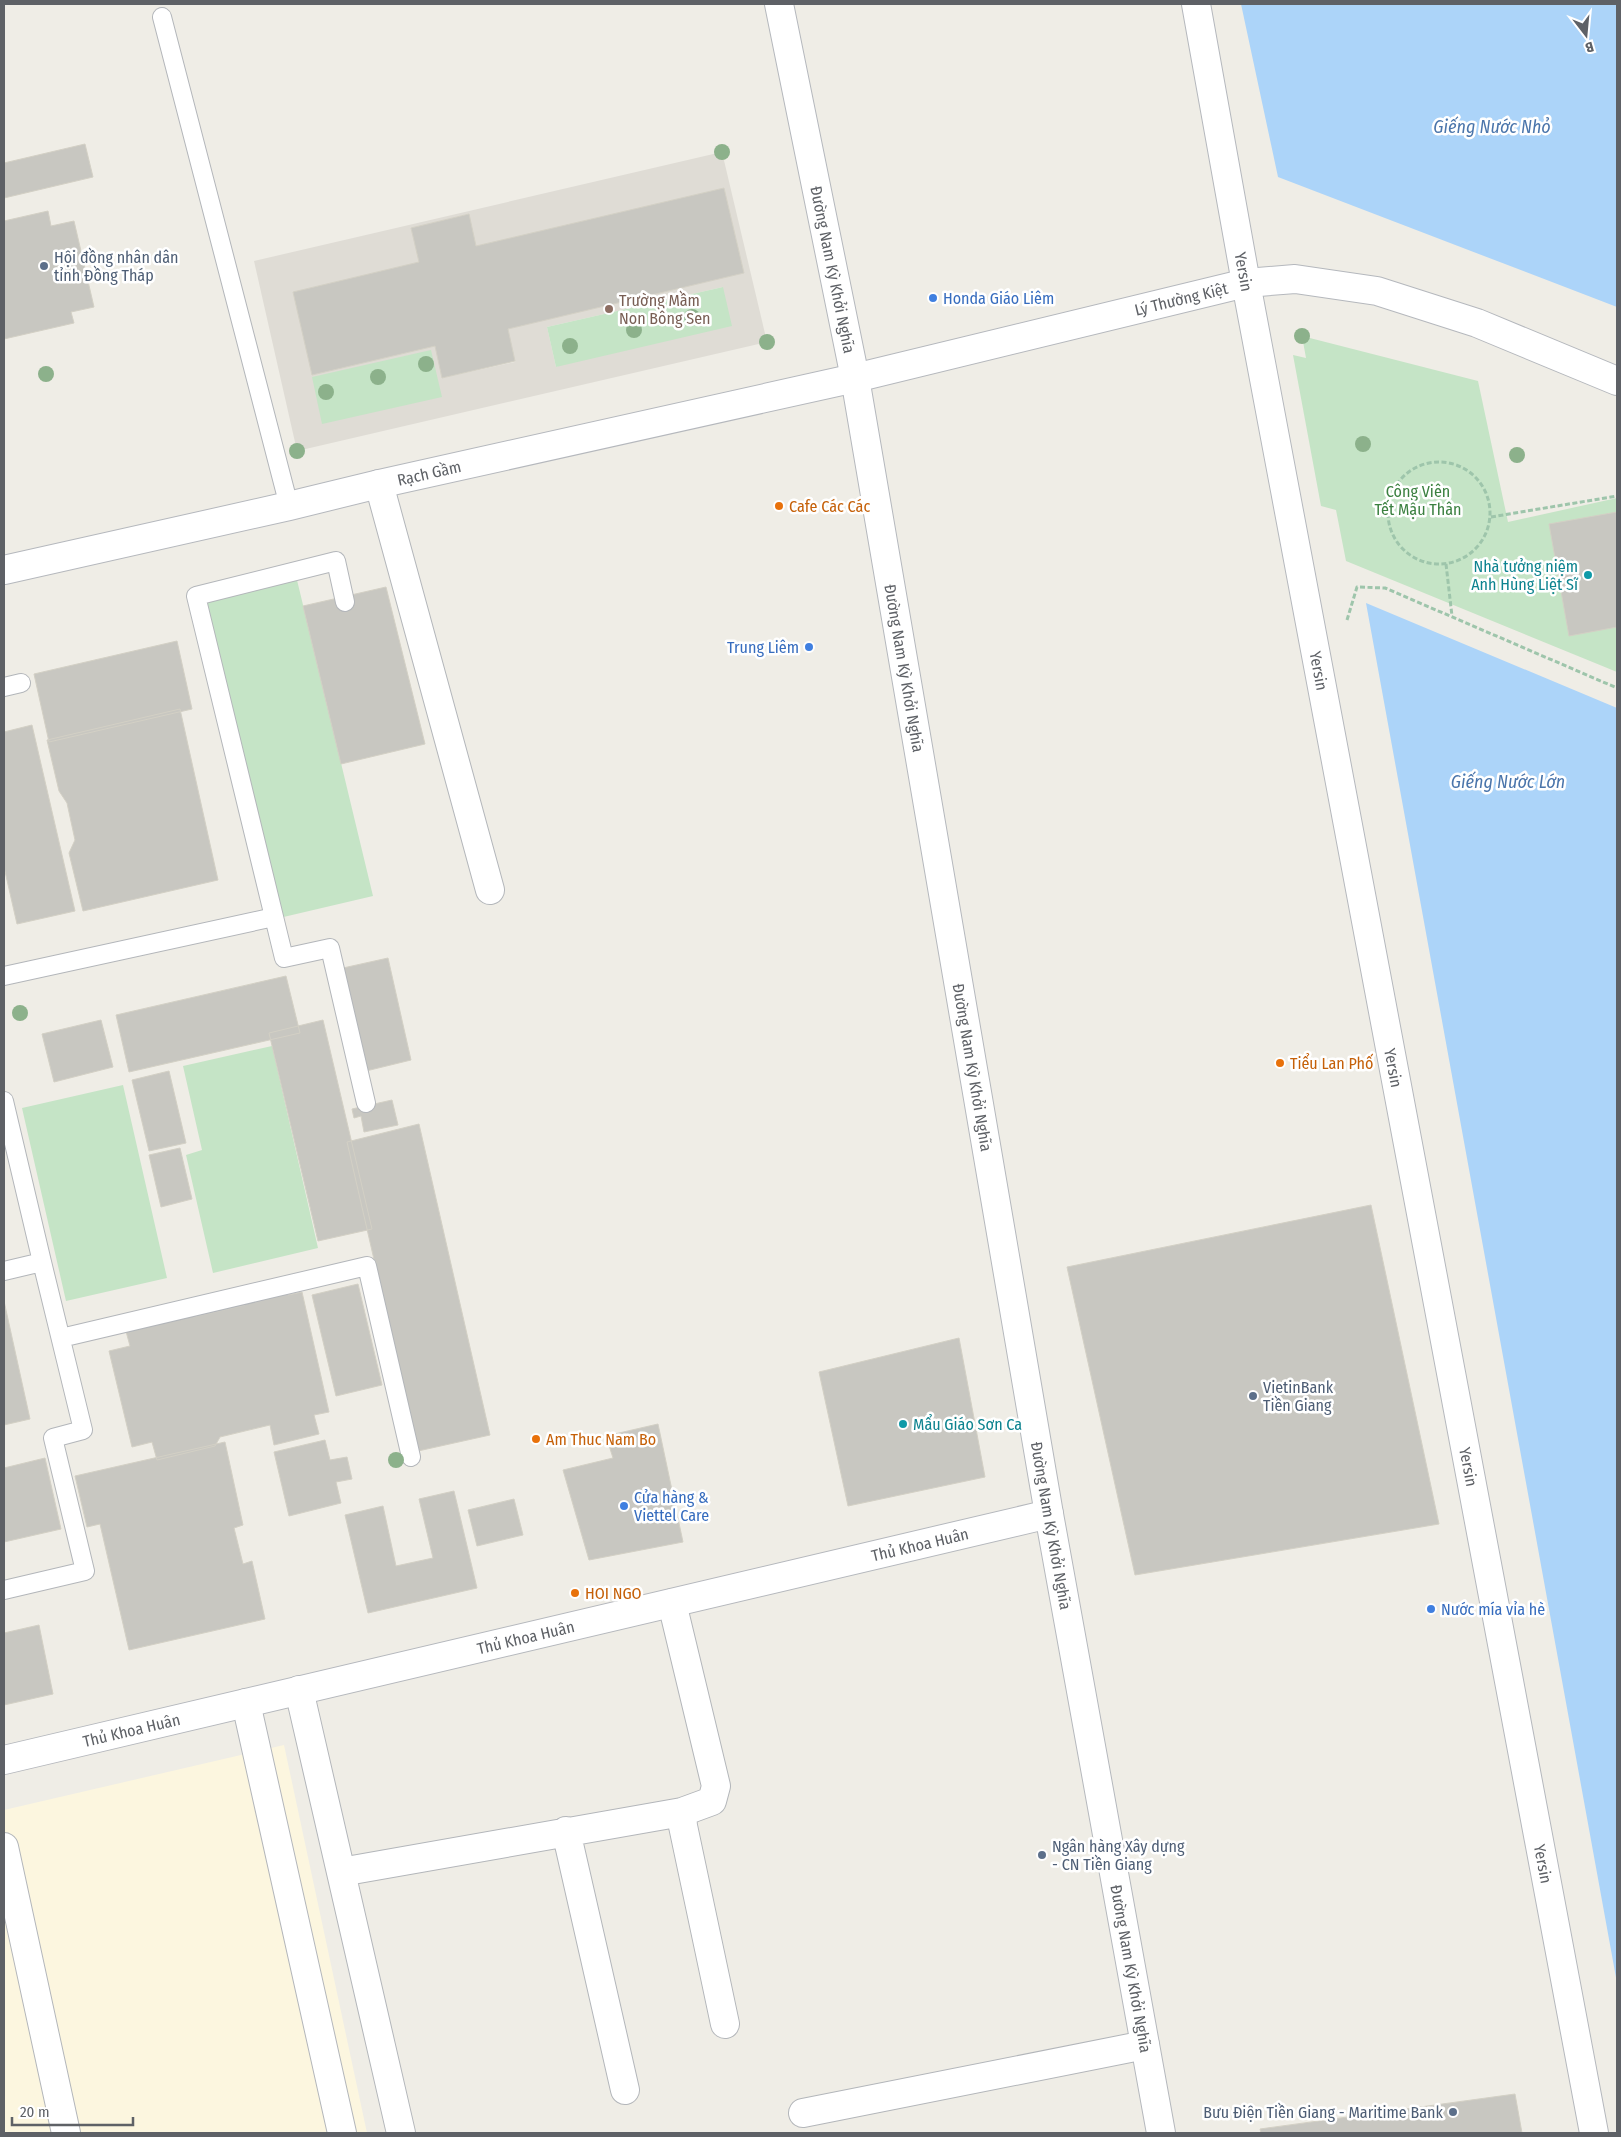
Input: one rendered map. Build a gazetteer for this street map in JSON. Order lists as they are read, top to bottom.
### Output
{
  "streets": {
    "street": [
      "Đường Nam Kỳ Khởi Nghĩa",
      "Yersin",
      "Lý Thường Kiệt",
      "Rạch Gầm",
      "Thủ Khoa Huân"
    ]
  },
  "crossings": [
    ["Đường Nam Kỳ Khởi Nghĩa", "Lý Thường Kiệt"],
    ["Đường Nam Kỳ Khởi Nghĩa", "Rạch Gầm"],
    ["Đường Nam Kỳ Khởi Nghĩa", "Thủ Khoa Huân"],
    ["Yersin", "Lý Thường Kiệt"],
    ["Lý Thường Kiệt", "Rạch Gầm"]
  ],
  "water": ["Giếng Nước Nhỏ", "Giếng Nước Lớn"],
  "parks": ["Công Viên Tết Mậu Thân"],
  "places": [
    "Hội đồng nhân dân tỉnh Đồng Tháp",
    "Honda Giáo Liêm",
    "Trường Mầm Non Bông Sen",
    "Cafe Các Các",
    "Nhà tưởng niệm Anh Hùng Liệt Sĩ",
    "Trung Liêm",
    "Tiểu Lan Phố",
    "VietinBank Tiền Giang",
    "Mẩu Giáo Sơn Ca",
    "Am Thuc Nam Bo",
    "Cửa hàng & Viettel Care",
    "HOI NGO",
    "Nước mía vỉa hè",
    "Ngân hàng Xây dựng - CN Tiền Giang",
    "Bưu Điện Tiền Giang - Maritime Bank"
  ],
  "scale_bar": "20 m",
  "north": "bottom"
}
